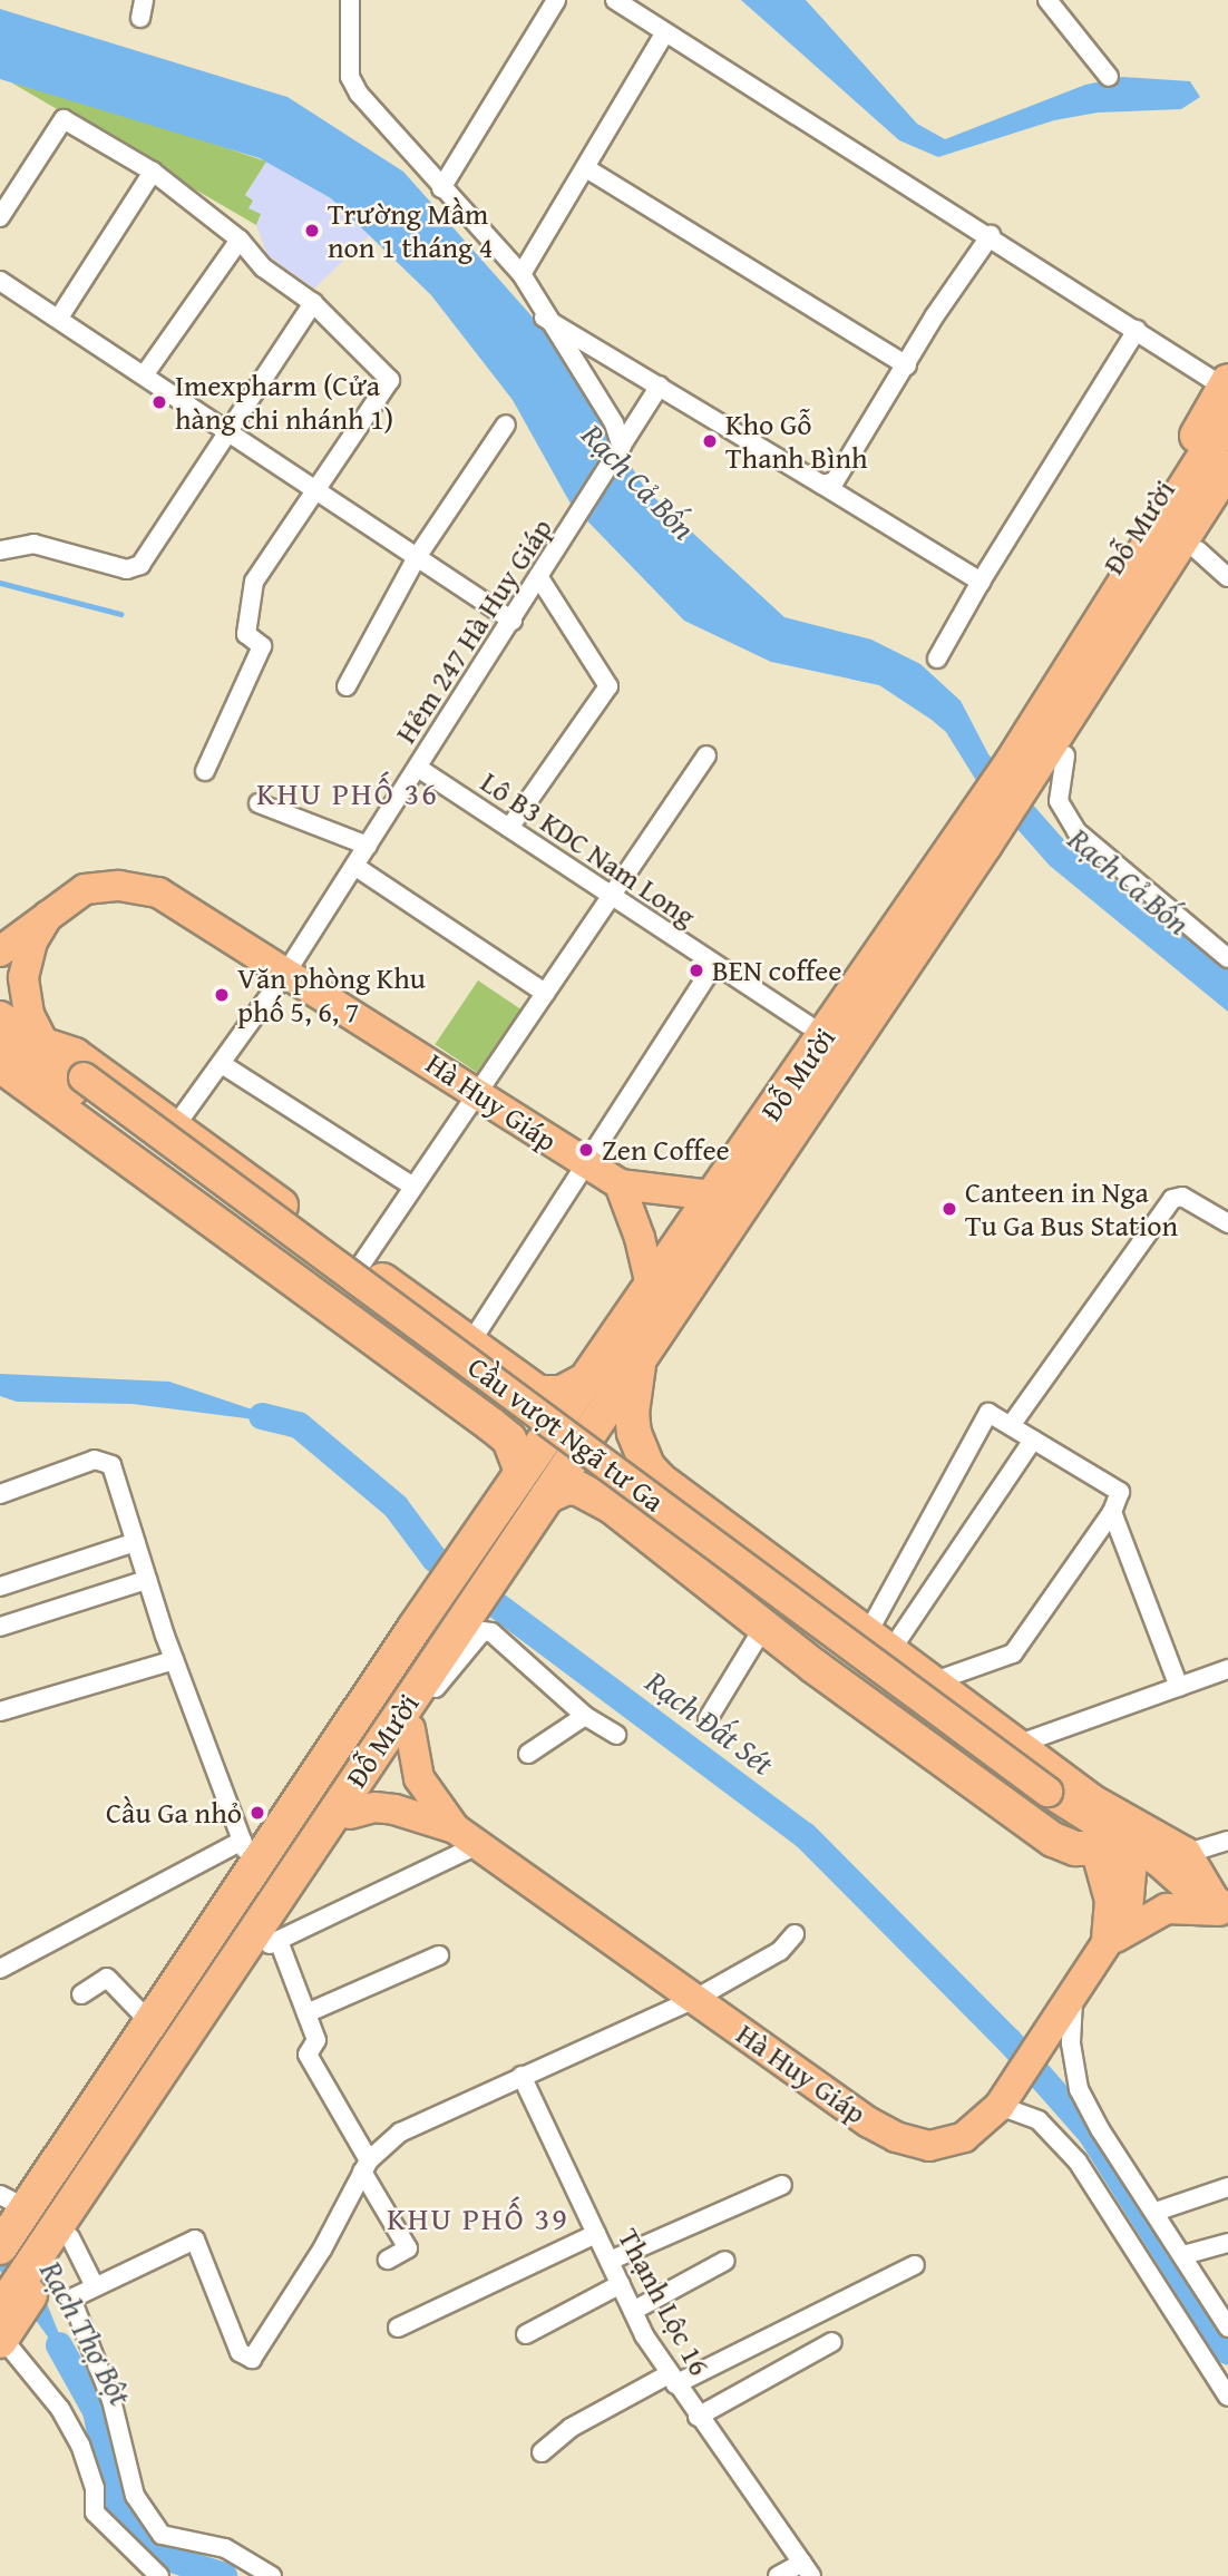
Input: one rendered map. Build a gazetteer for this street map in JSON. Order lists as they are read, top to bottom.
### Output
{
  "streets": {
    "highway": ["Đỗ Mười"],
    "main road": ["Hà Huy Giáp", "Cầu vượt Ngã tư Ga"],
    "street": ["Hẻm 247 Hà Huy Giáp", "Lô B3 KDC Nam Long", "Thạnh Lộc 16"]
  },
  "crossings": [
    ["Đỗ Mười", "Lô B3 KDC Nam Long"],
    ["Đỗ Mười", "Hà Huy Giáp"],
    ["Hẻm 247 Hà Huy Giáp", "Lô B3 KDC Nam Long"],
    ["Hẻm 247 Hà Huy Giáp", "Hà Huy Giáp"]
  ],
  "districts": ["KHU PHỐ 36", "KHU PHỐ 39"],
  "water": ["Rạch Cả Bốn", "Rạch Đất Sét", "Rạch Thợ Bột"],
  "places": [
    "Trường Mầm non 1 tháng 4",
    "Imexpharm (Cửa hàng chi nhánh 1)",
    "Kho Gỗ Thanh Bình",
    "BEN coffee",
    "Văn phòng Khu phố 5, 6, 7",
    "Zen Coffee",
    "Canteen in Nga Tu Ga Bus Station",
    "Cầu Ga nhỏ"
  ]
}
